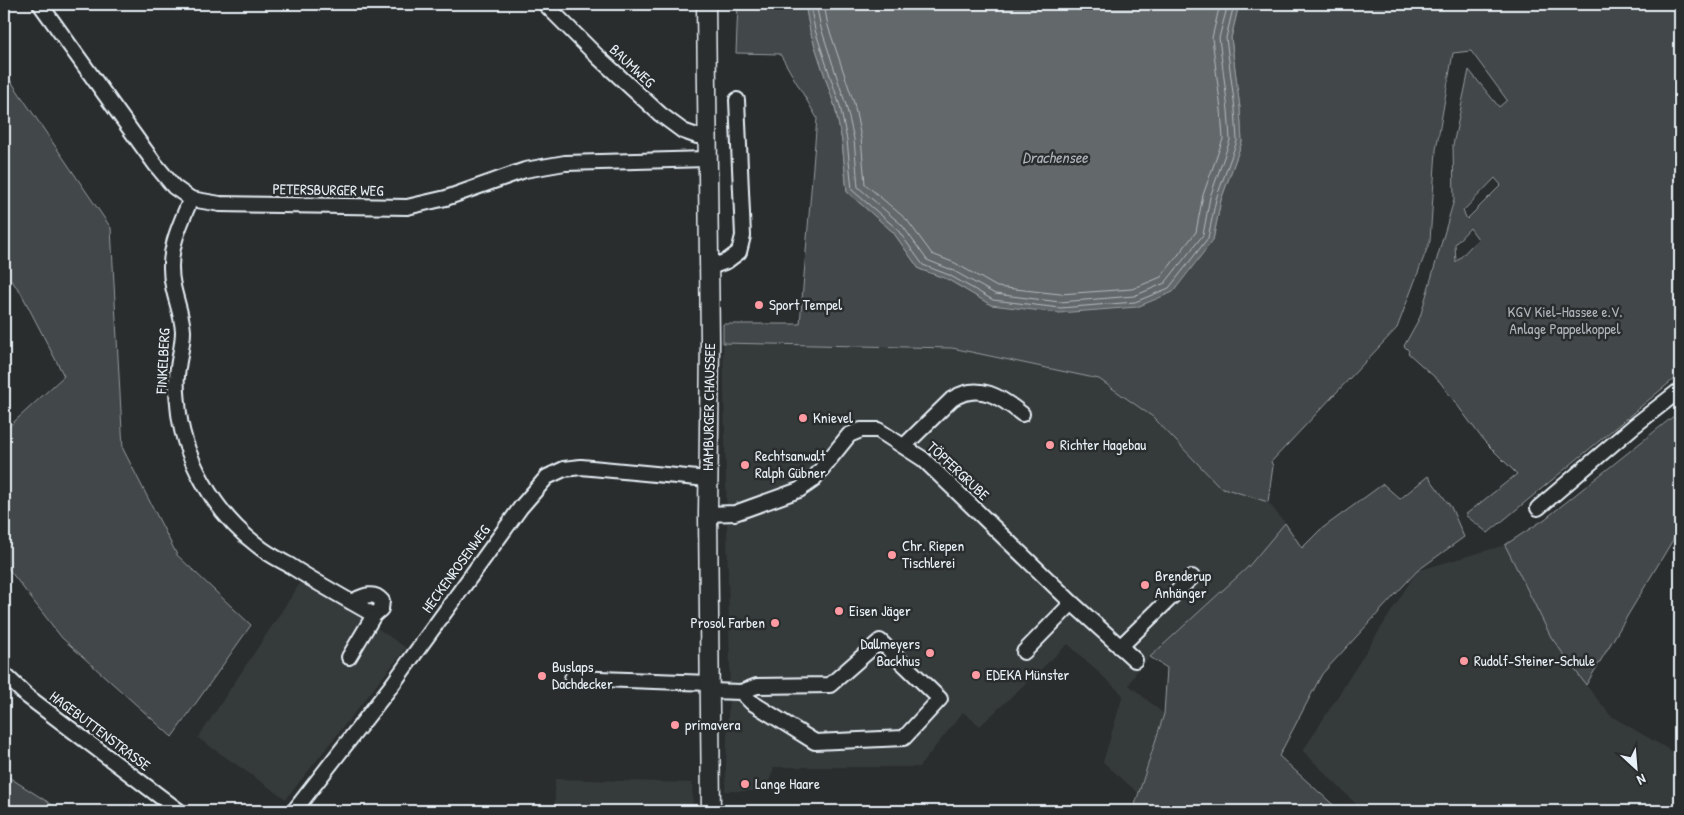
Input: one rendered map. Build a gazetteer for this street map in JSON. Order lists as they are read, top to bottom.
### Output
{
  "streets": {
    "main road": ["HAMBURGER CHAUSSEE"],
    "street": [
      "BAUMWEG",
      "PETERSBURGER WEG",
      "FINKELBERG",
      "TÖPFERGRUBE",
      "HECKENROSENWEG",
      "HAGEBUTTENSTRASSE"
    ]
  },
  "crossings": [
    ["BAUMWEG", "HAMBURGER CHAUSSEE"],
    ["PETERSBURGER WEG", "FINKELBERG"],
    ["PETERSBURGER WEG", "HAMBURGER CHAUSSEE"],
    ["HAMBURGER CHAUSSEE", "TÖPFERGRUBE"],
    ["HAMBURGER CHAUSSEE", "HECKENROSENWEG"]
  ],
  "water": ["Drachensee"],
  "parks": ["KGV Kiel-Hassee e.V. Anlage Pappelkoppel"],
  "places": [
    "Sport Tempel",
    "Knievel",
    "Richter Hagebau",
    "Rechtsanwalt Ralph Gübner",
    "Chr. Riepen Tischlerei",
    "Brenderup Anhänger",
    "Eisen Jäger",
    "Prosol Farben",
    "Dallmeyers Backhus",
    "Rudolf-Steiner-Schule",
    "EDEKA Münster",
    "Buslaps Dachdecker",
    "primavera",
    "Lange Haare"
  ],
  "north": "bottom right"
}
